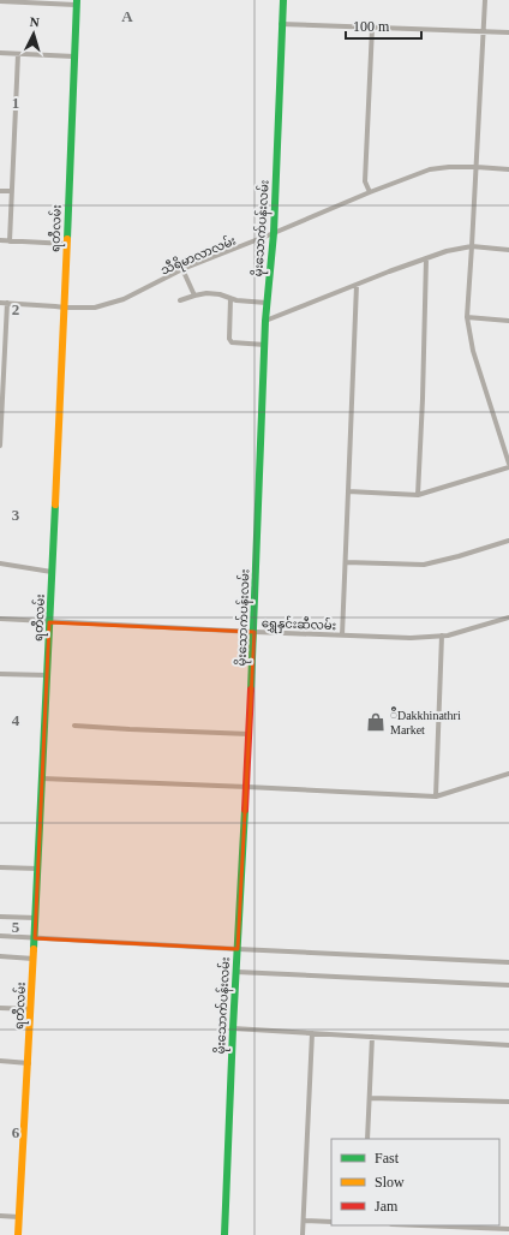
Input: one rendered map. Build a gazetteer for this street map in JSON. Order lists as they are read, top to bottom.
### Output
{
  "streets": {
    "street": [
      "ရတီလမ်း",
      "မိုးသောက်ပန်းလမ်း",
      "သီရိမာလာလမ်း",
      "ရွှေနှင်းဆီလမ်း"
    ]
  },
  "crossings": [
    ["ရတီလမ်း", "သီရိမာလာလမ်း"],
    ["ရတီလမ်း", "ရွှေနှင်းဆီလမ်း"],
    ["မိုးသောက်ပန်းလမ်း", "သီရိမာလာလမ်း"],
    ["မိုးသောက်ပန်းလမ်း", "ရွှေနှင်းဆီလမ်း"]
  ],
  "places": {
    "shop": ["ီDakkhinathri Market"]
  },
  "legend": ["Fast", "Slow", "Jam"],
  "scale_bar": "100 m",
  "north": "top",
  "grid": {
    "columns": ["A"],
    "rows": [
      "1",
      "2",
      "3",
      "4",
      "5",
      "6"
    ]
  }
}
